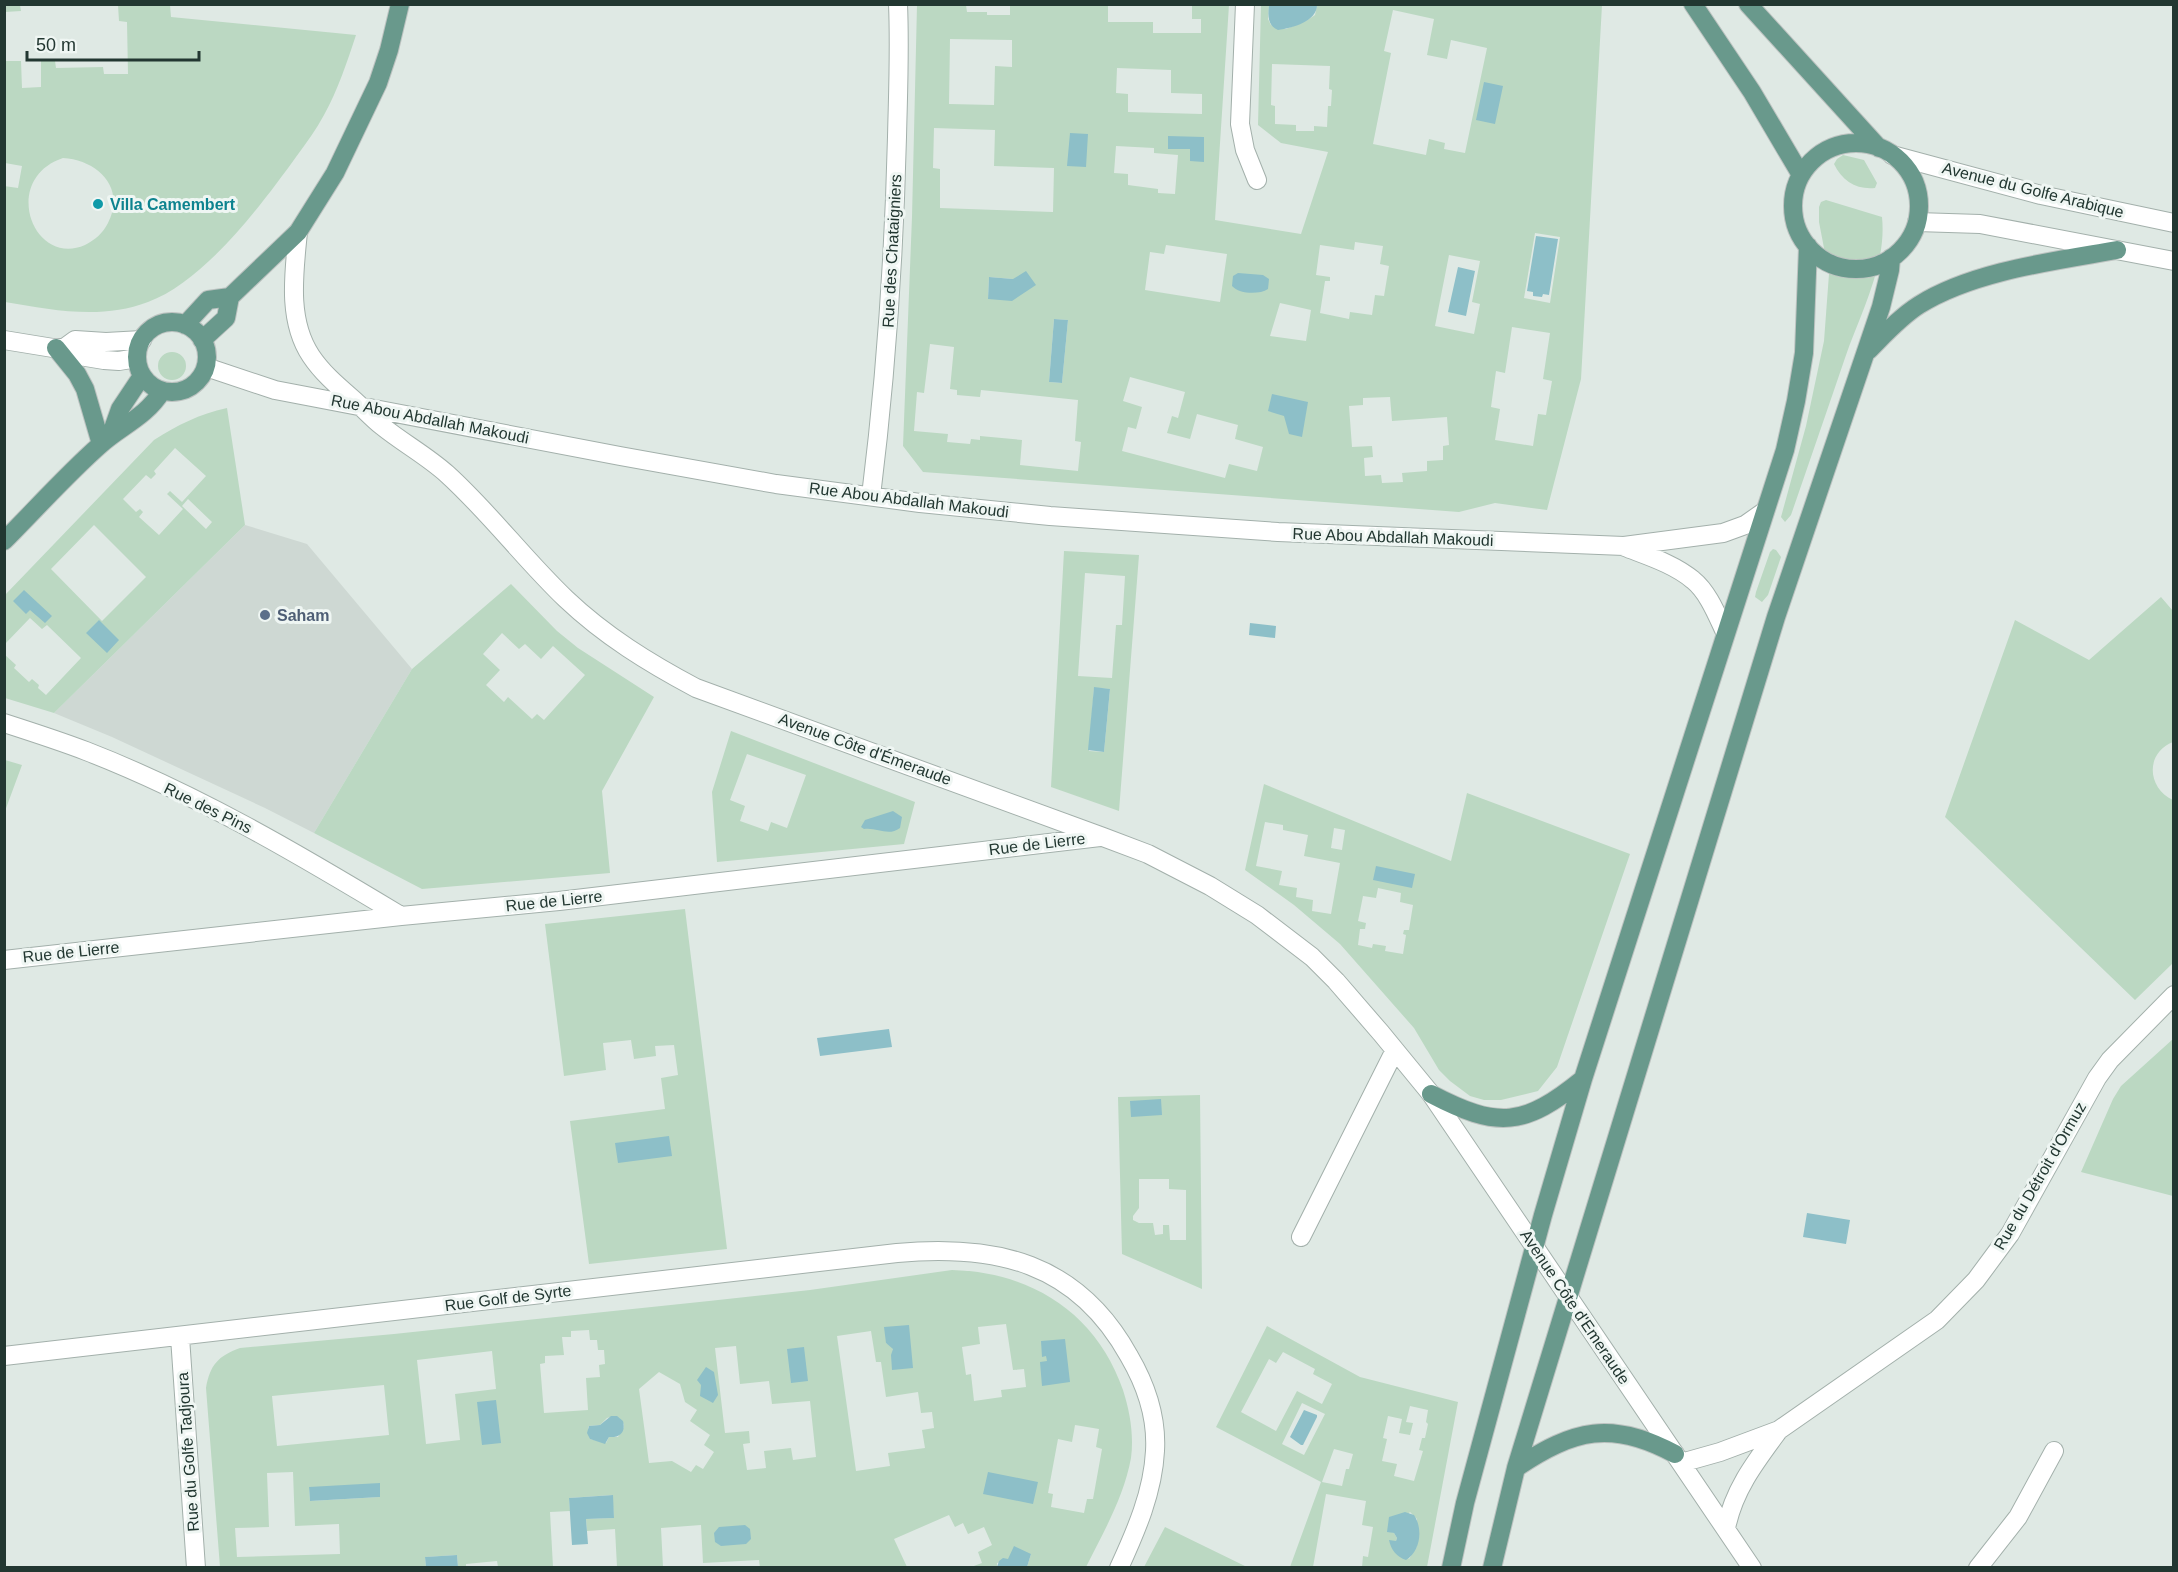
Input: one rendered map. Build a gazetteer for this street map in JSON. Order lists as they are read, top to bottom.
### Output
{
  "streets": {
    "street": [
      "Avenue du Golfe Arabique",
      "Rue des Chataigniers",
      "Rue Abou Abdallah Makoudi",
      "Avenue Côte d'Émeraude",
      "Rue des Pins",
      "Rue de Lierre",
      "Rue du Détroit d'Ormuz",
      "Rue Golf de Syrte",
      "Avenue Côte d'Emeraude",
      "Rue du Golfe Tadjoura"
    ]
  },
  "crossings": [
    ["Rue des Chataigniers", "Rue Abou Abdallah Makoudi"],
    ["Rue Abou Abdallah Makoudi", "Avenue Côte d'Émeraude"],
    ["Avenue Côte d'Émeraude", "Rue de Lierre"],
    ["Avenue Côte d'Émeraude", "Avenue Côte d'Emeraude"],
    ["Rue des Pins", "Rue de Lierre"],
    ["Rue du Détroit d'Ormuz", "Avenue Côte d'Emeraude"],
    ["Rue Golf de Syrte", "Rue du Golfe Tadjoura"]
  ],
  "places": ["Villa Camembert", "Saham"],
  "scale_bar": "50 m"
}
